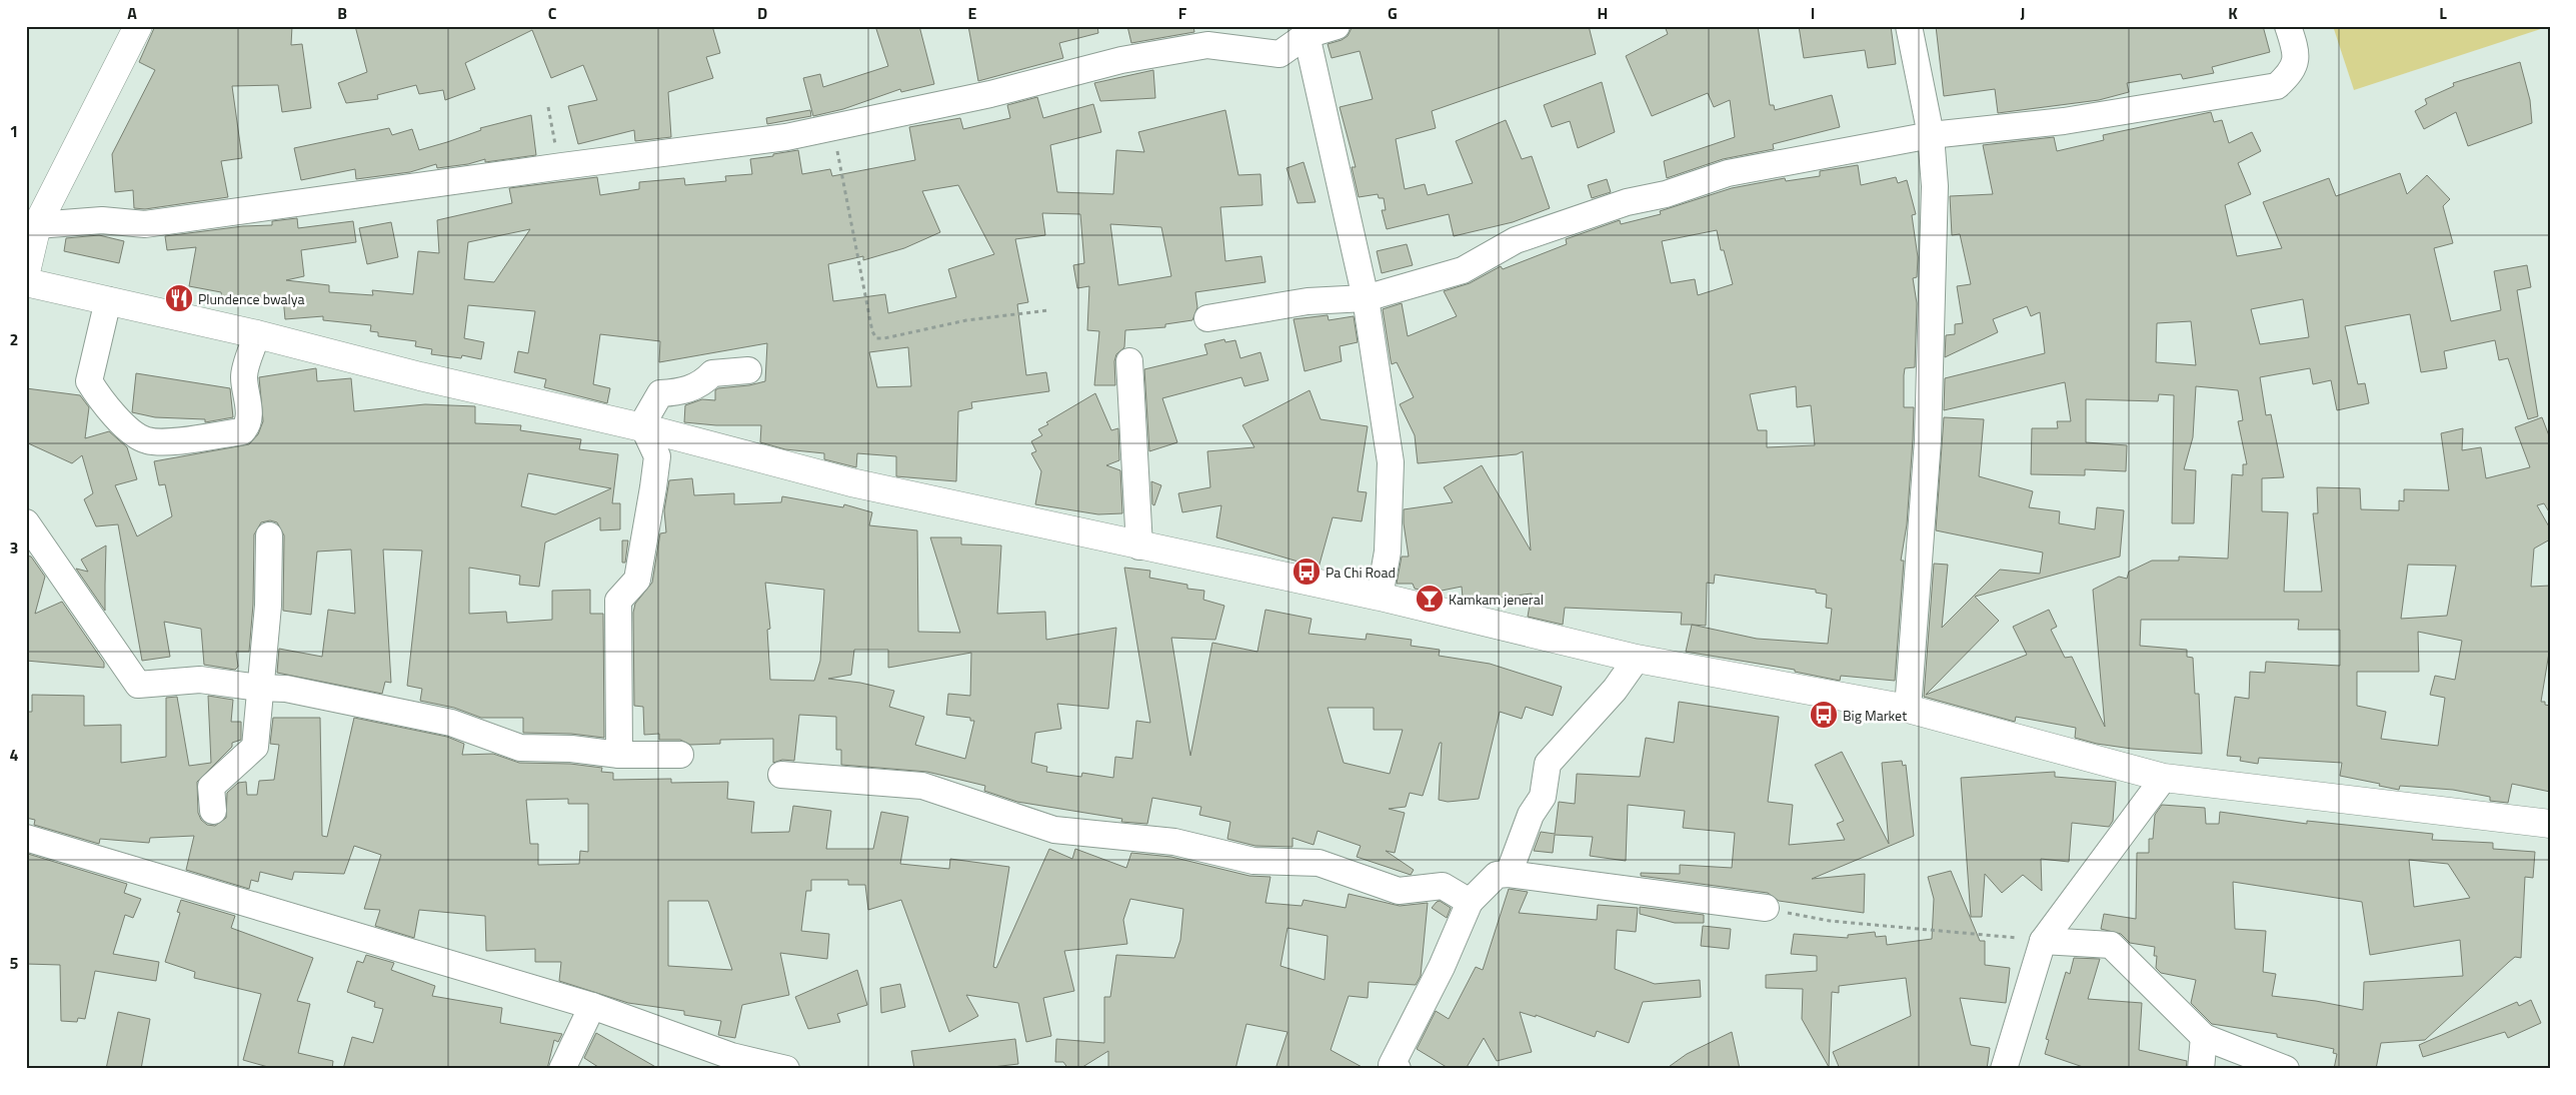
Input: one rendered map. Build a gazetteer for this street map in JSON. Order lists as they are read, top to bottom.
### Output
{
  "places": {
    "restaurant": ["Plundence bwalya"],
    "bus stop": ["Pa Chi Road", "Big Market"],
    "bar": ["Kamkam jeneral"]
  },
  "grid": {
    "columns": [
      "A",
      "B",
      "C",
      "D",
      "E",
      "F",
      "G",
      "H",
      "I",
      "J",
      "K",
      "L"
    ],
    "rows": [
      "1",
      "2",
      "3",
      "4",
      "5"
    ]
  }
}
